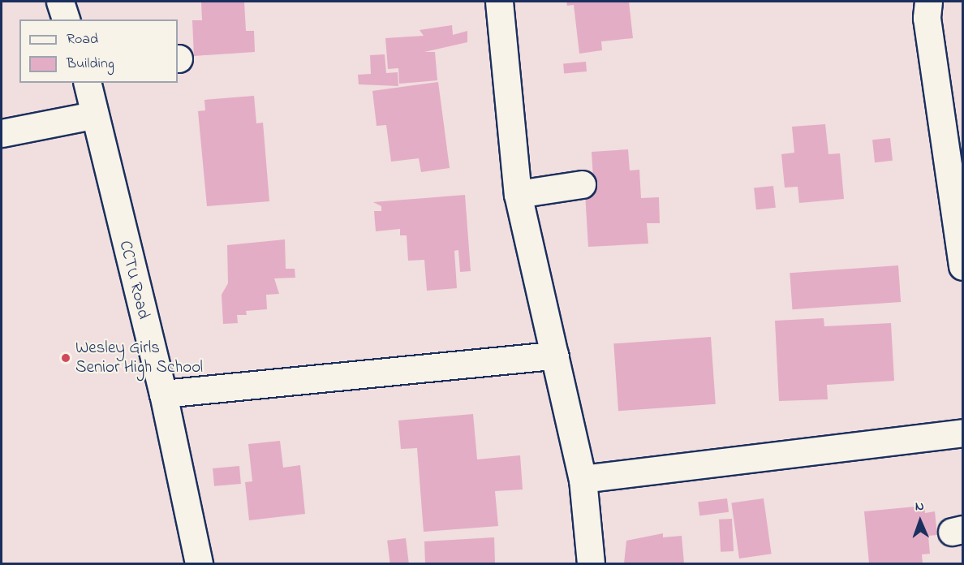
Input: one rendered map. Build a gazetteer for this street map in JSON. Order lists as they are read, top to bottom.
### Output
{
  "streets": {
    "street": ["CCTU Road"]
  },
  "places": ["Wesley Girls Senior High School"],
  "legend": ["Road", "Building"],
  "north": "top"
}
